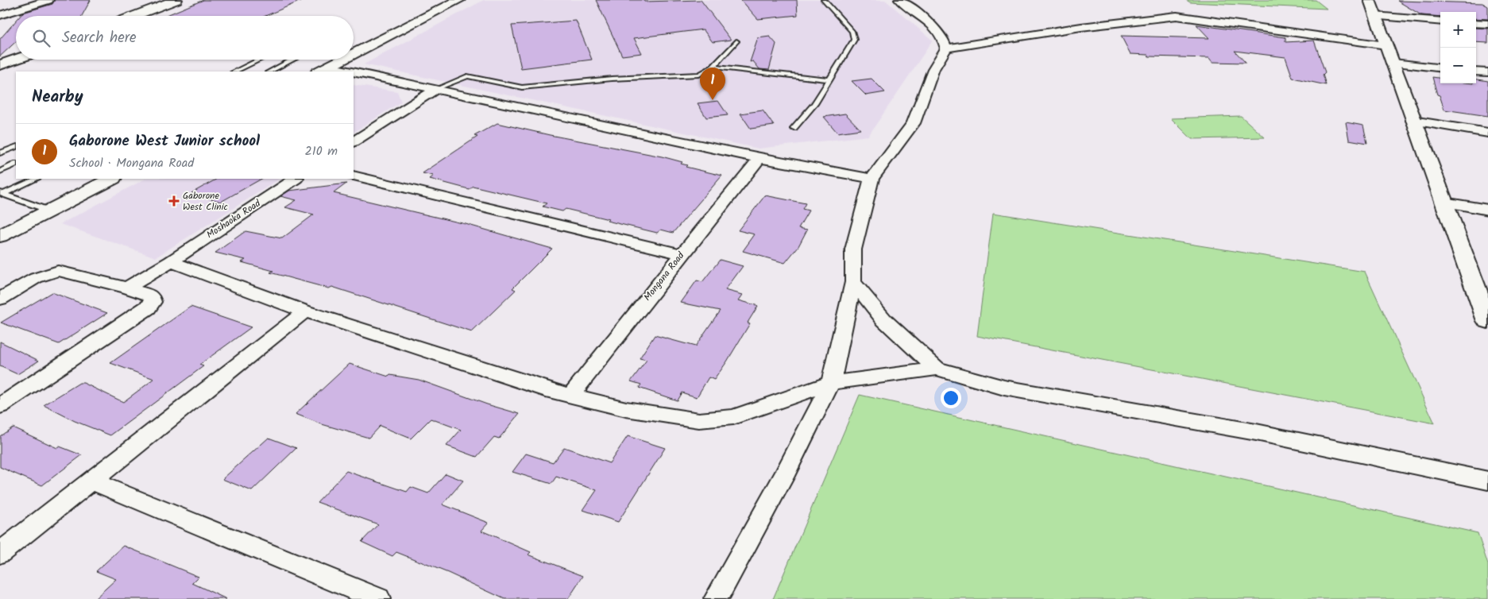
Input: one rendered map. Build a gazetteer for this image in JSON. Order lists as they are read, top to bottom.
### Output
{
  "streets": {
    "street": ["Moshaoka Road", "Mongana Road"]
  },
  "places": {
    "health": ["Gaborone West Clinic"]
  },
  "page": {
    "map_buttons": ["+", "−"],
    "search": "Search here",
    "pins": "1",
    "heading": "Nearby",
    "list": [
      {
        "mark": "1",
        "name": "Gaborone West Junior school",
        "note": "School · Mongana Road",
        "value": "210 m"
      }
    ]
  }
}
